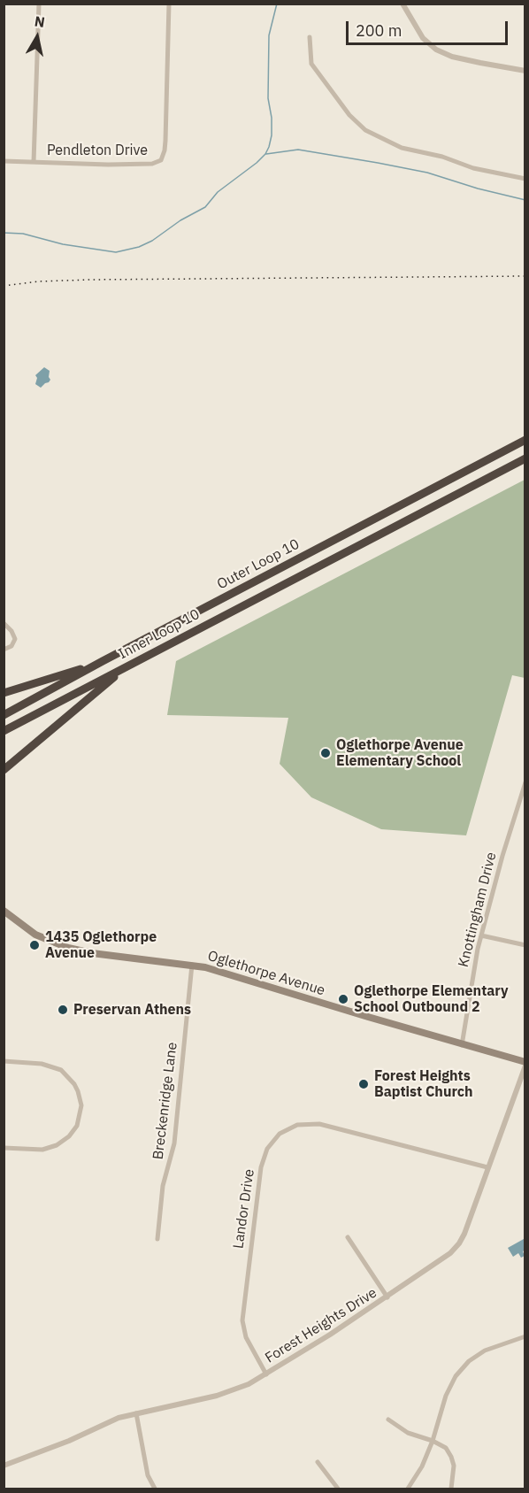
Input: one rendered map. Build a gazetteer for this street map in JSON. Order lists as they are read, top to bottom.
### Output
{
  "streets": {
    "highway": ["Outer Loop 10", "Inner Loop 10"],
    "main road": ["Oglethorpe Avenue"],
    "street": [
      "Pendleton Drive",
      "Knottingham Drive",
      "Breckenridge Lane",
      "Landor Drive",
      "Forest Heights Drive"
    ]
  },
  "crossings": [
    ["Knottingham Drive", "Oglethorpe Avenue"],
    ["Oglethorpe Avenue", "Breckenridge Lane"],
    ["Oglethorpe Avenue", "Forest Heights Drive"],
    ["Landor Drive", "Forest Heights Drive"]
  ],
  "places": [
    "Oglethorpe Avenue Elementary School",
    "1435 Oglethorpe Avenue",
    "Oglethorpe Elementary School Outbound 2",
    "Preservan Athens",
    "Forest Heights Baptist Church"
  ],
  "scale_bar": "200 m",
  "north": "top"
}
